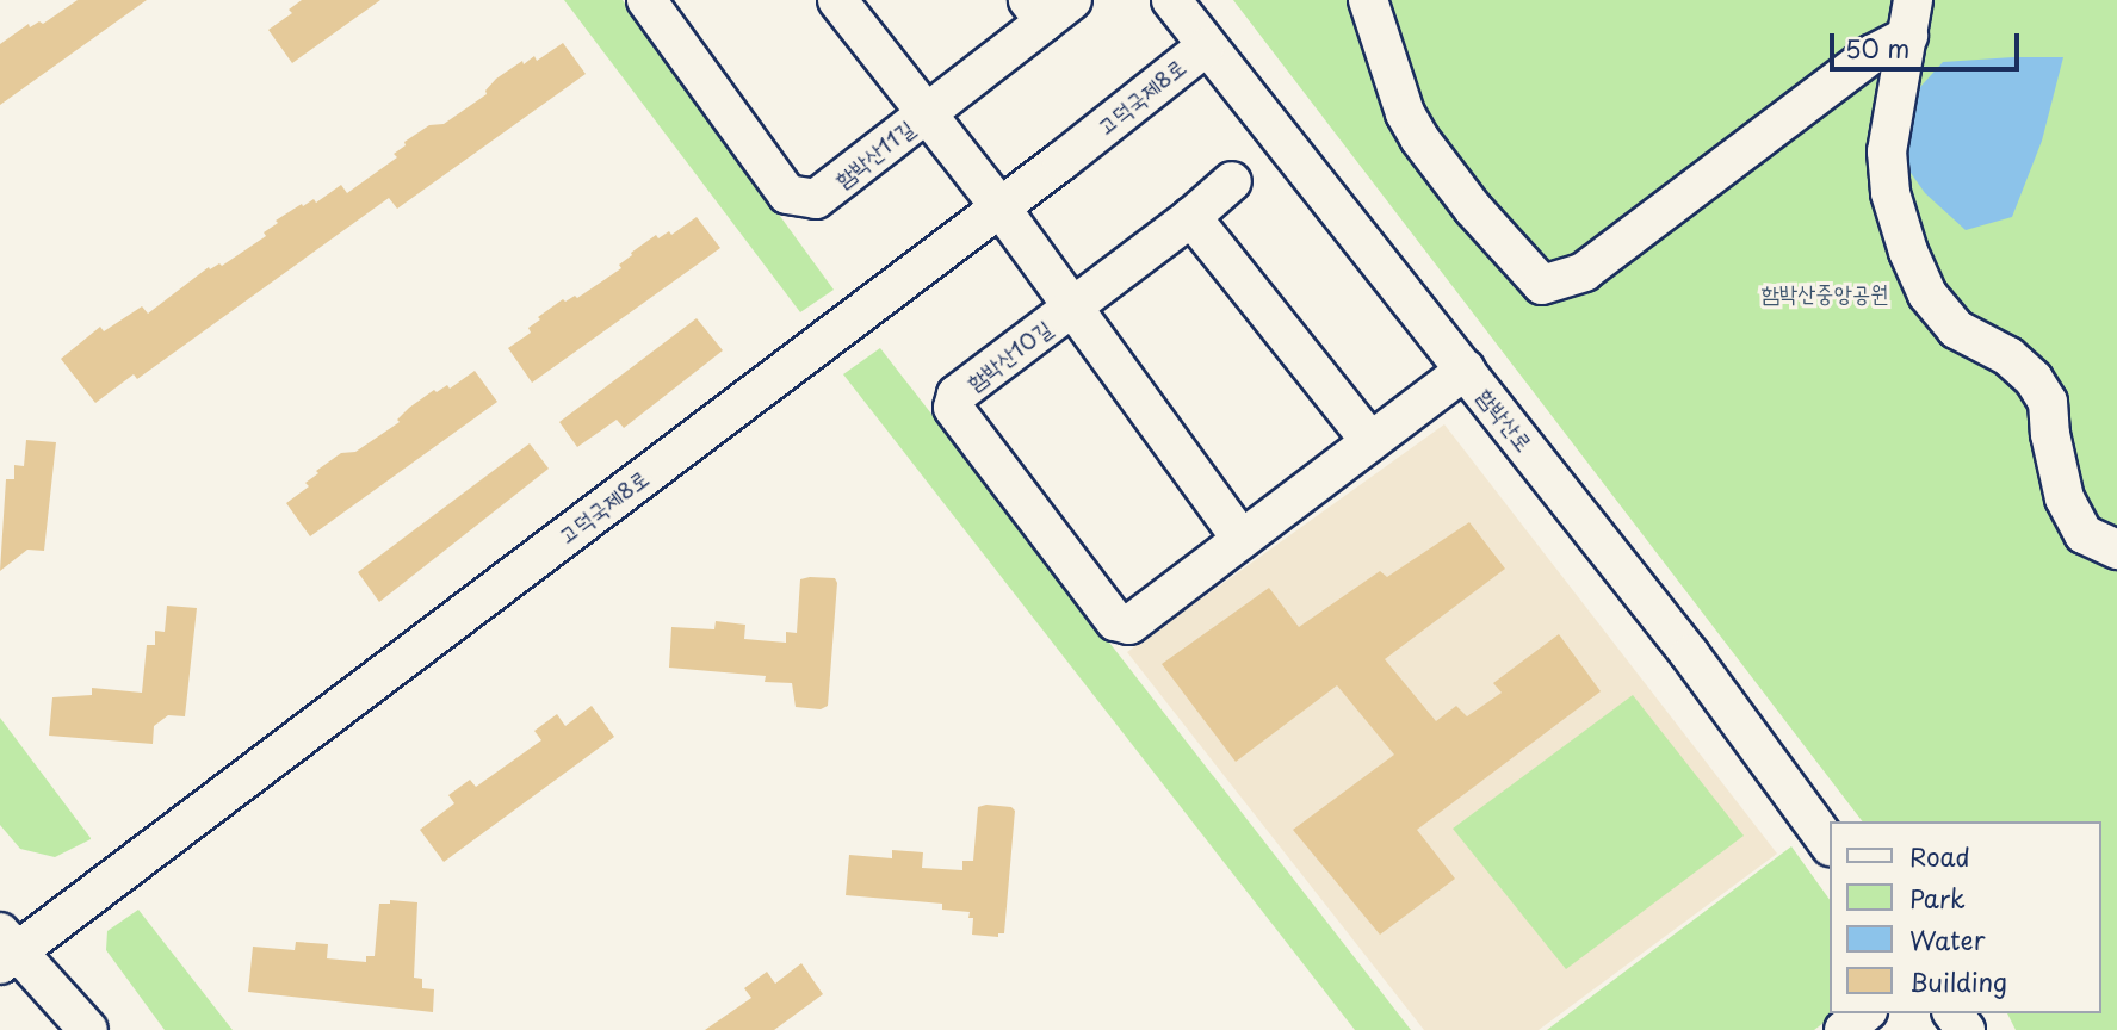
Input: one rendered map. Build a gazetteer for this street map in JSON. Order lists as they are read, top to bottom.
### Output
{
  "streets": {
    "street": [
      "고덕국제8로",
      "함박산11길",
      "함박산10길",
      "함박산로"
    ]
  },
  "crossings": [
    ["고덕국제8로", "함박산로"],
    ["함박산10길", "함박산로"]
  ],
  "parks": ["함박산중앙공원"],
  "legend": [
    "Road",
    "Park",
    "Water",
    "Building"
  ],
  "scale_bar": "50 m"
}
